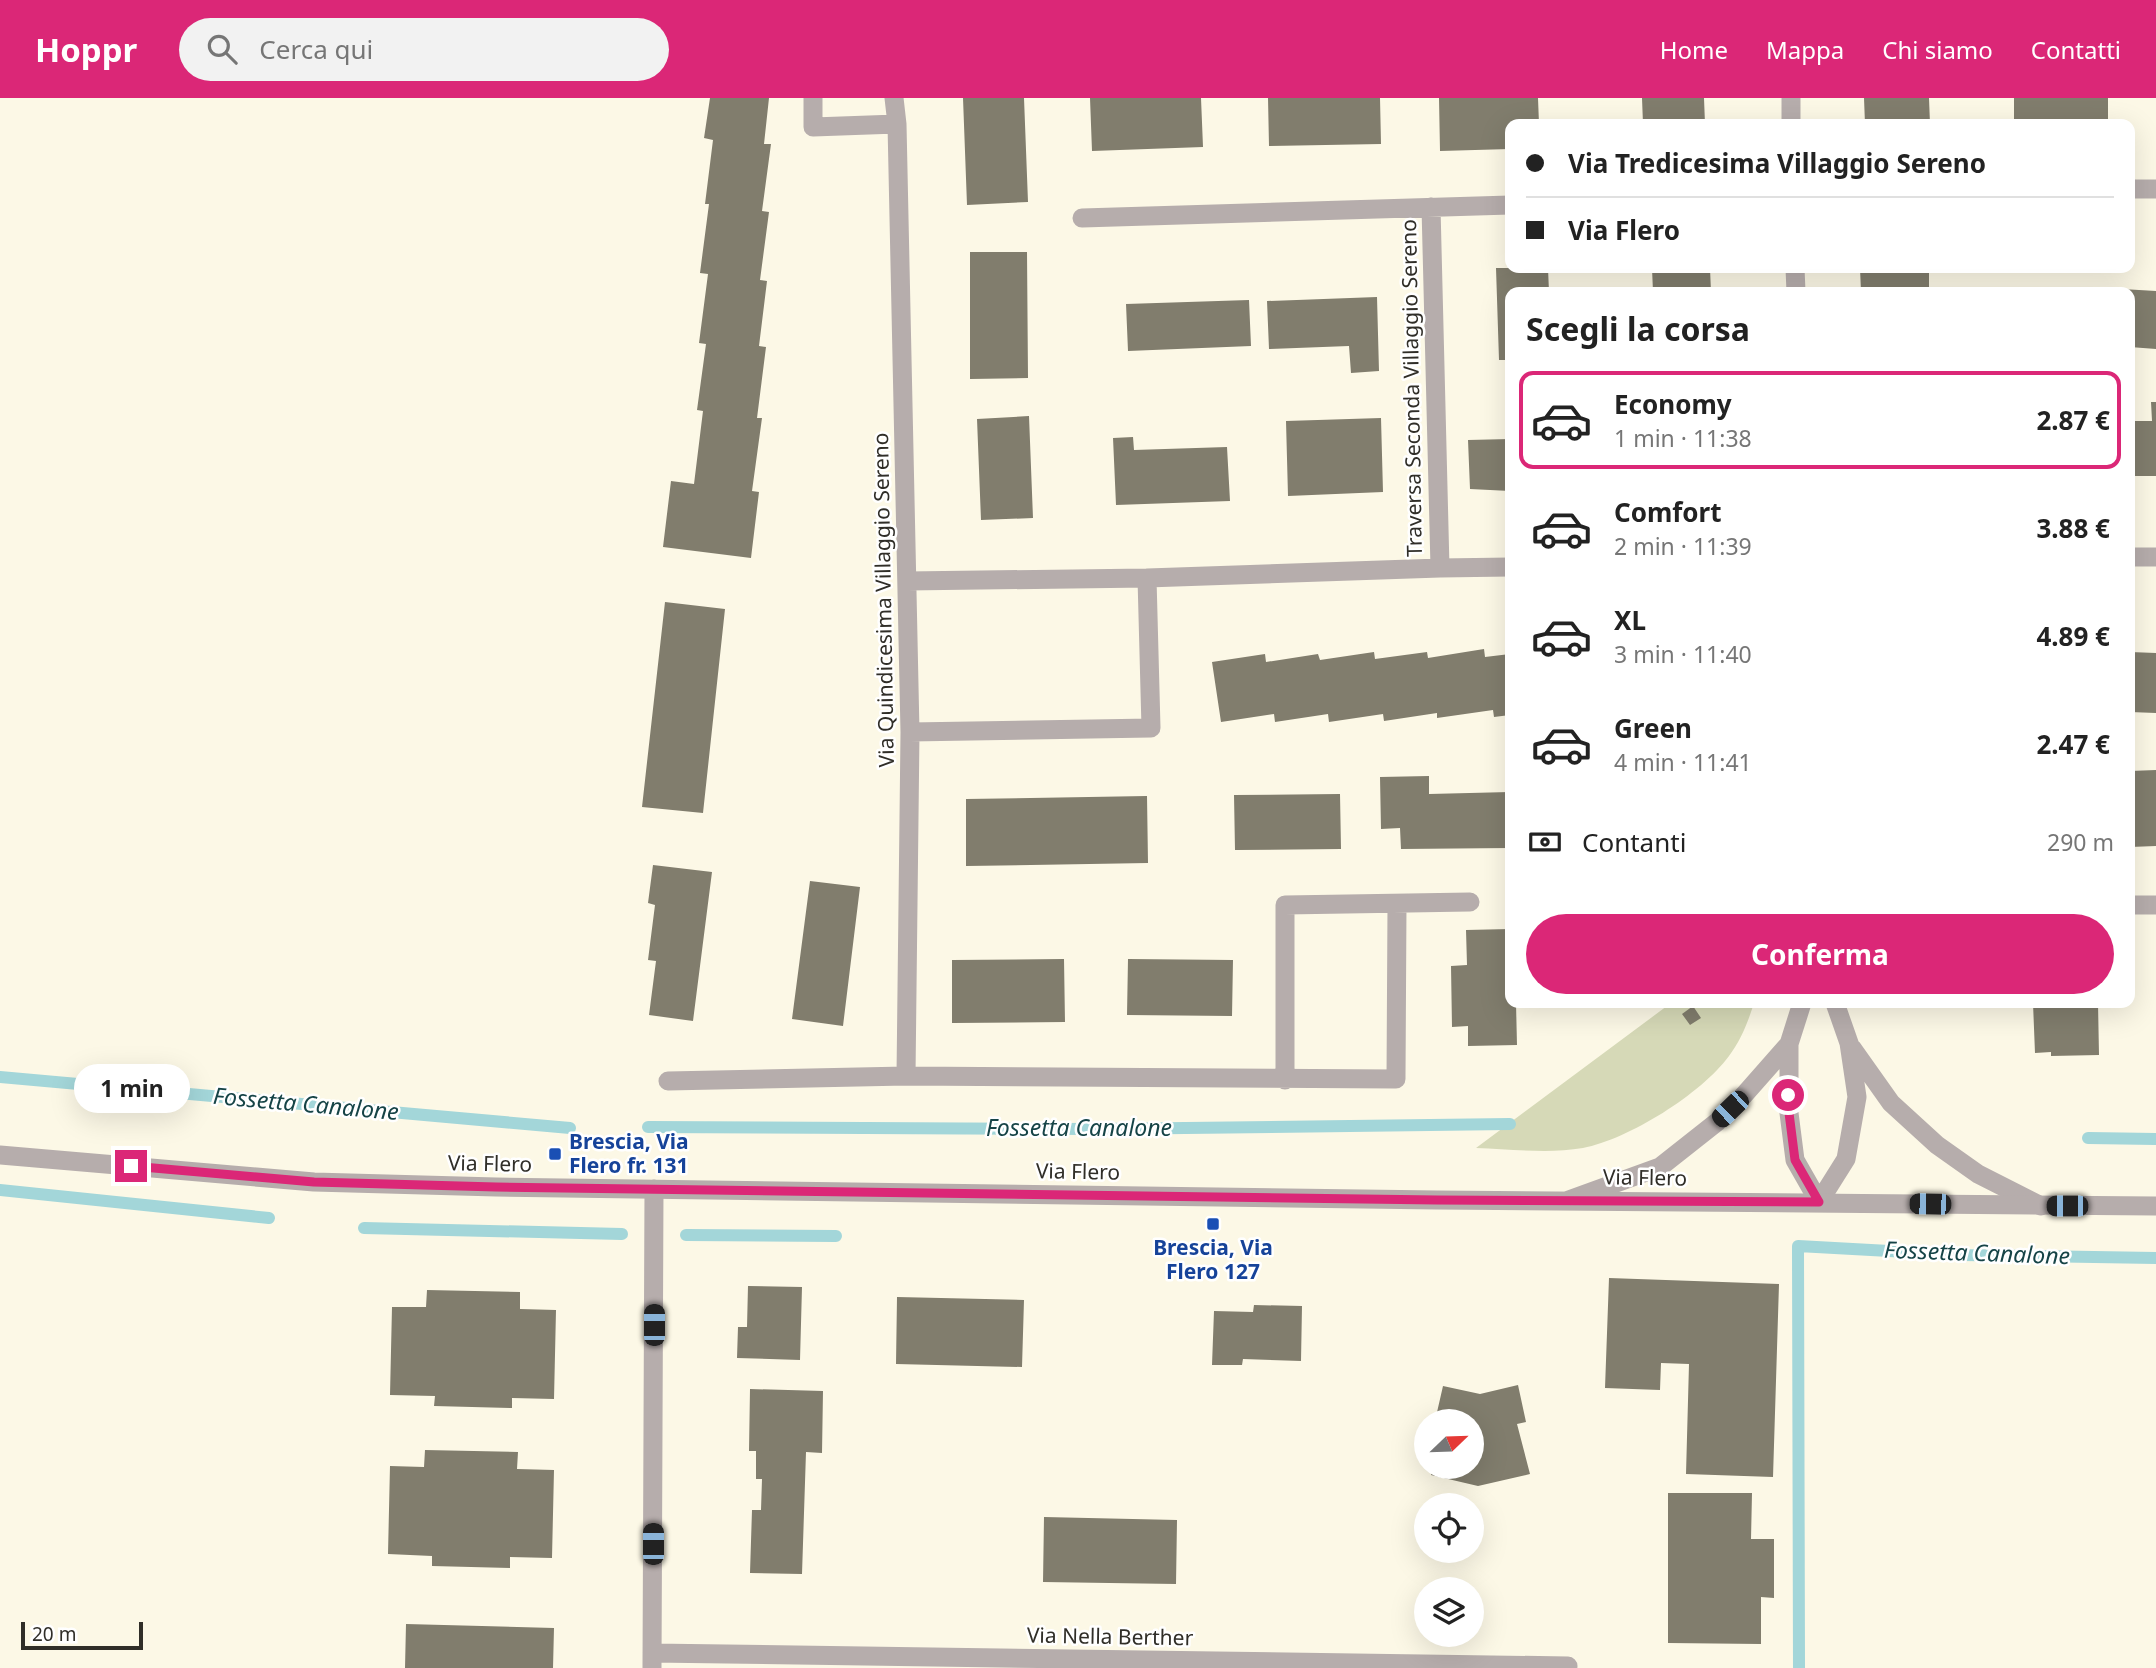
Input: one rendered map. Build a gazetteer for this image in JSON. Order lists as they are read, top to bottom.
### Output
{
  "streets": {
    "street": [
      "Traversa Seconda Villaggio Sereno",
      "Via Quindicesima Villaggio Sereno",
      "Via Flero",
      "Via Nella Berther"
    ]
  },
  "crossings": [
    ["Traversa Seconda Villaggio Sereno", "Via Quindicesima Villaggio Sereno"],
    ["Via Flero", "Via Nella Berther"]
  ],
  "water": ["Fossetta Canalone"],
  "places": {
    "transit": ["Brescia, Via Flero fr. 131", "Brescia, Via Flero 127"]
  },
  "scale_bar": "20 m",
  "north": "top right",
  "page": {
    "header": "Hoppr",
    "search": "Cerca qui",
    "nav": [
      "Home",
      "Mappa",
      "Chi siamo",
      "Contatti"
    ],
    "banner": ["Via Tredicesima Villaggio Sereno", "Via Flero"],
    "heading": "Scegli la corsa",
    "list": [
      {
        "name": "Economy",
        "note": "1 min · 11:38",
        "value": "2.87 €"
      },
      {
        "name": "Comfort",
        "note": "2 min · 11:39",
        "value": "3.88 €"
      },
      {
        "name": "XL",
        "note": "3 min · 11:40",
        "value": "4.89 €"
      },
      {
        "name": "Green",
        "note": "4 min · 11:41",
        "value": "2.47 €"
      }
    ],
    "pay": ["Contanti", "290 m"],
    "buttons": "Conferma",
    "bubble": "1 min",
    "scale": "20 m"
  }
}
